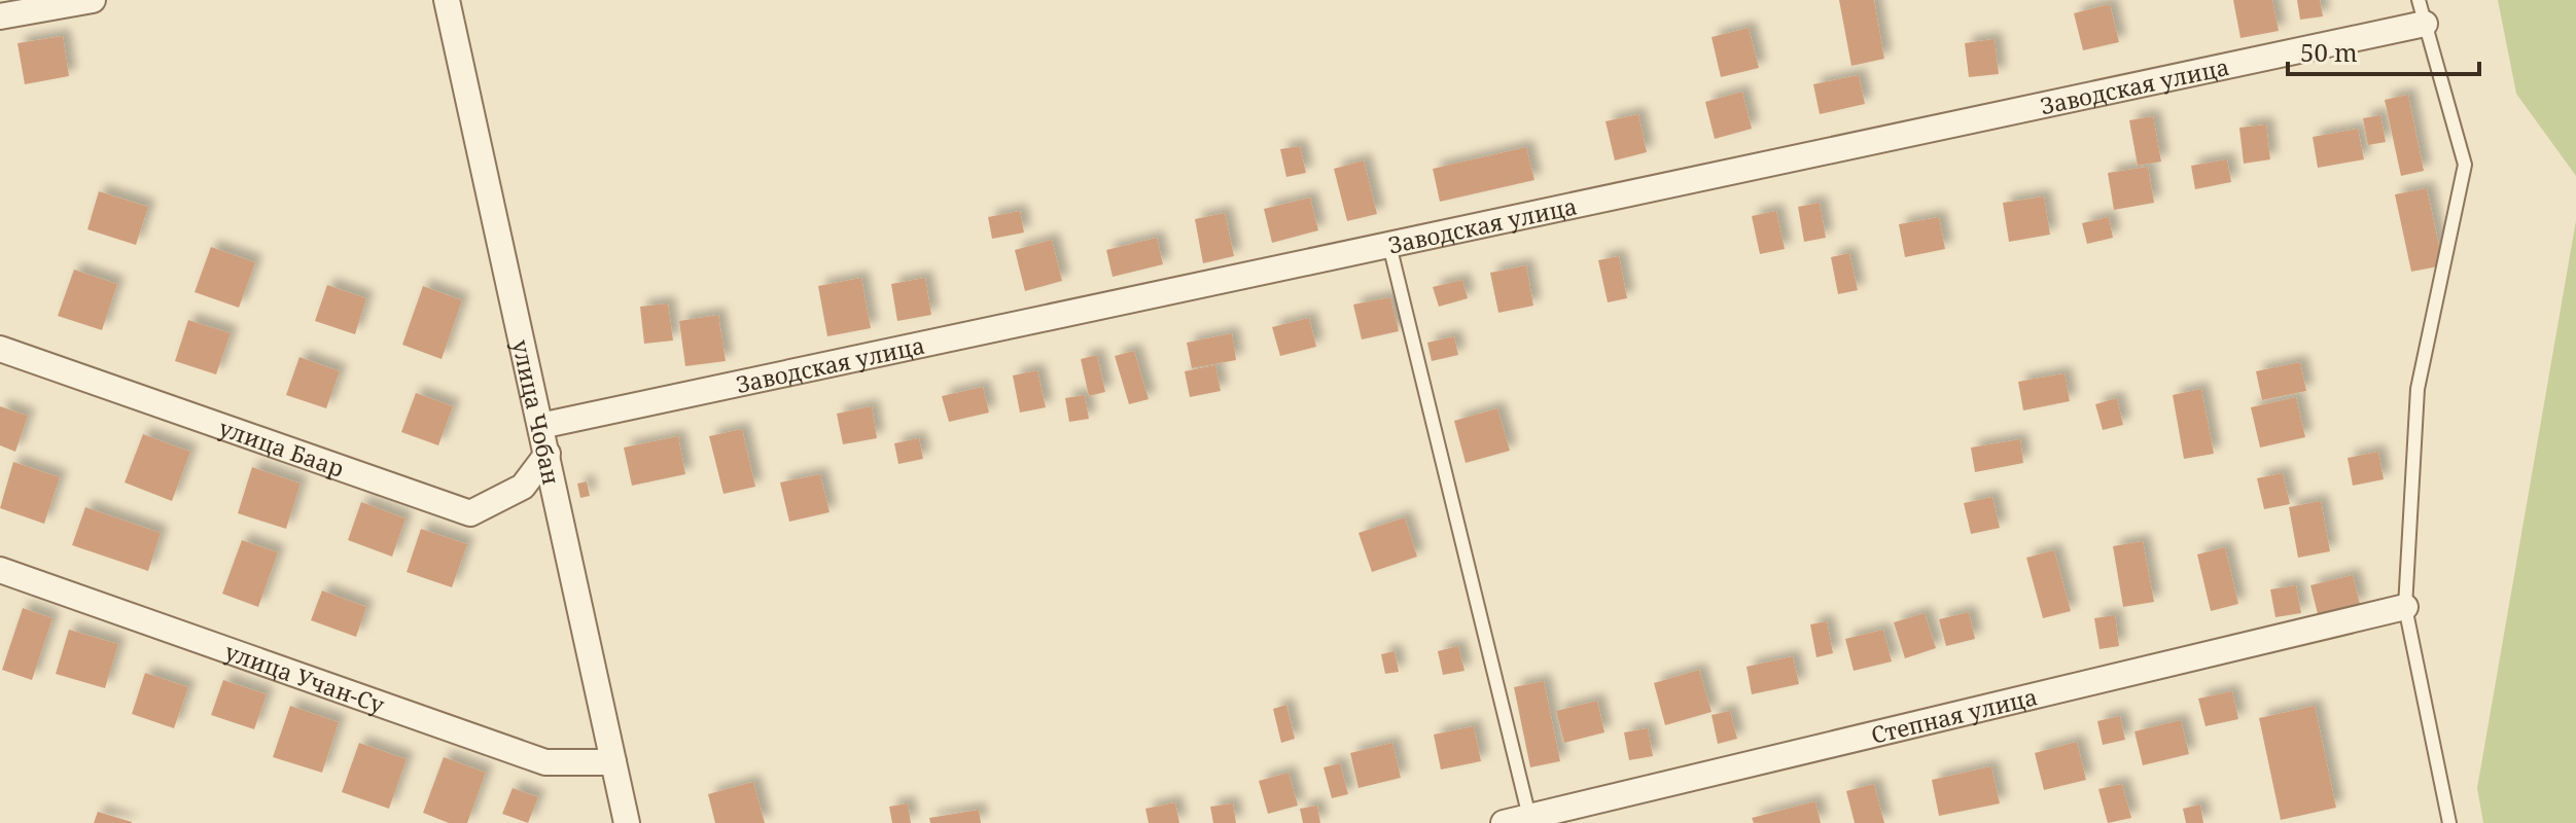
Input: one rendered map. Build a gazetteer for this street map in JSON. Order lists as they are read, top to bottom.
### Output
{
  "streets": {
    "street": [
      "Заводская улица",
      "улица Чобан",
      "улица Баар",
      "улица Учан-Су",
      "Степная улица"
    ]
  },
  "crossings": [
    ["Заводская улица", "улица Чобан"],
    ["улица Чобан", "улица Баар"],
    ["улица Чобан", "улица Учан-Су"]
  ],
  "scale_bar": "50 m"
}
